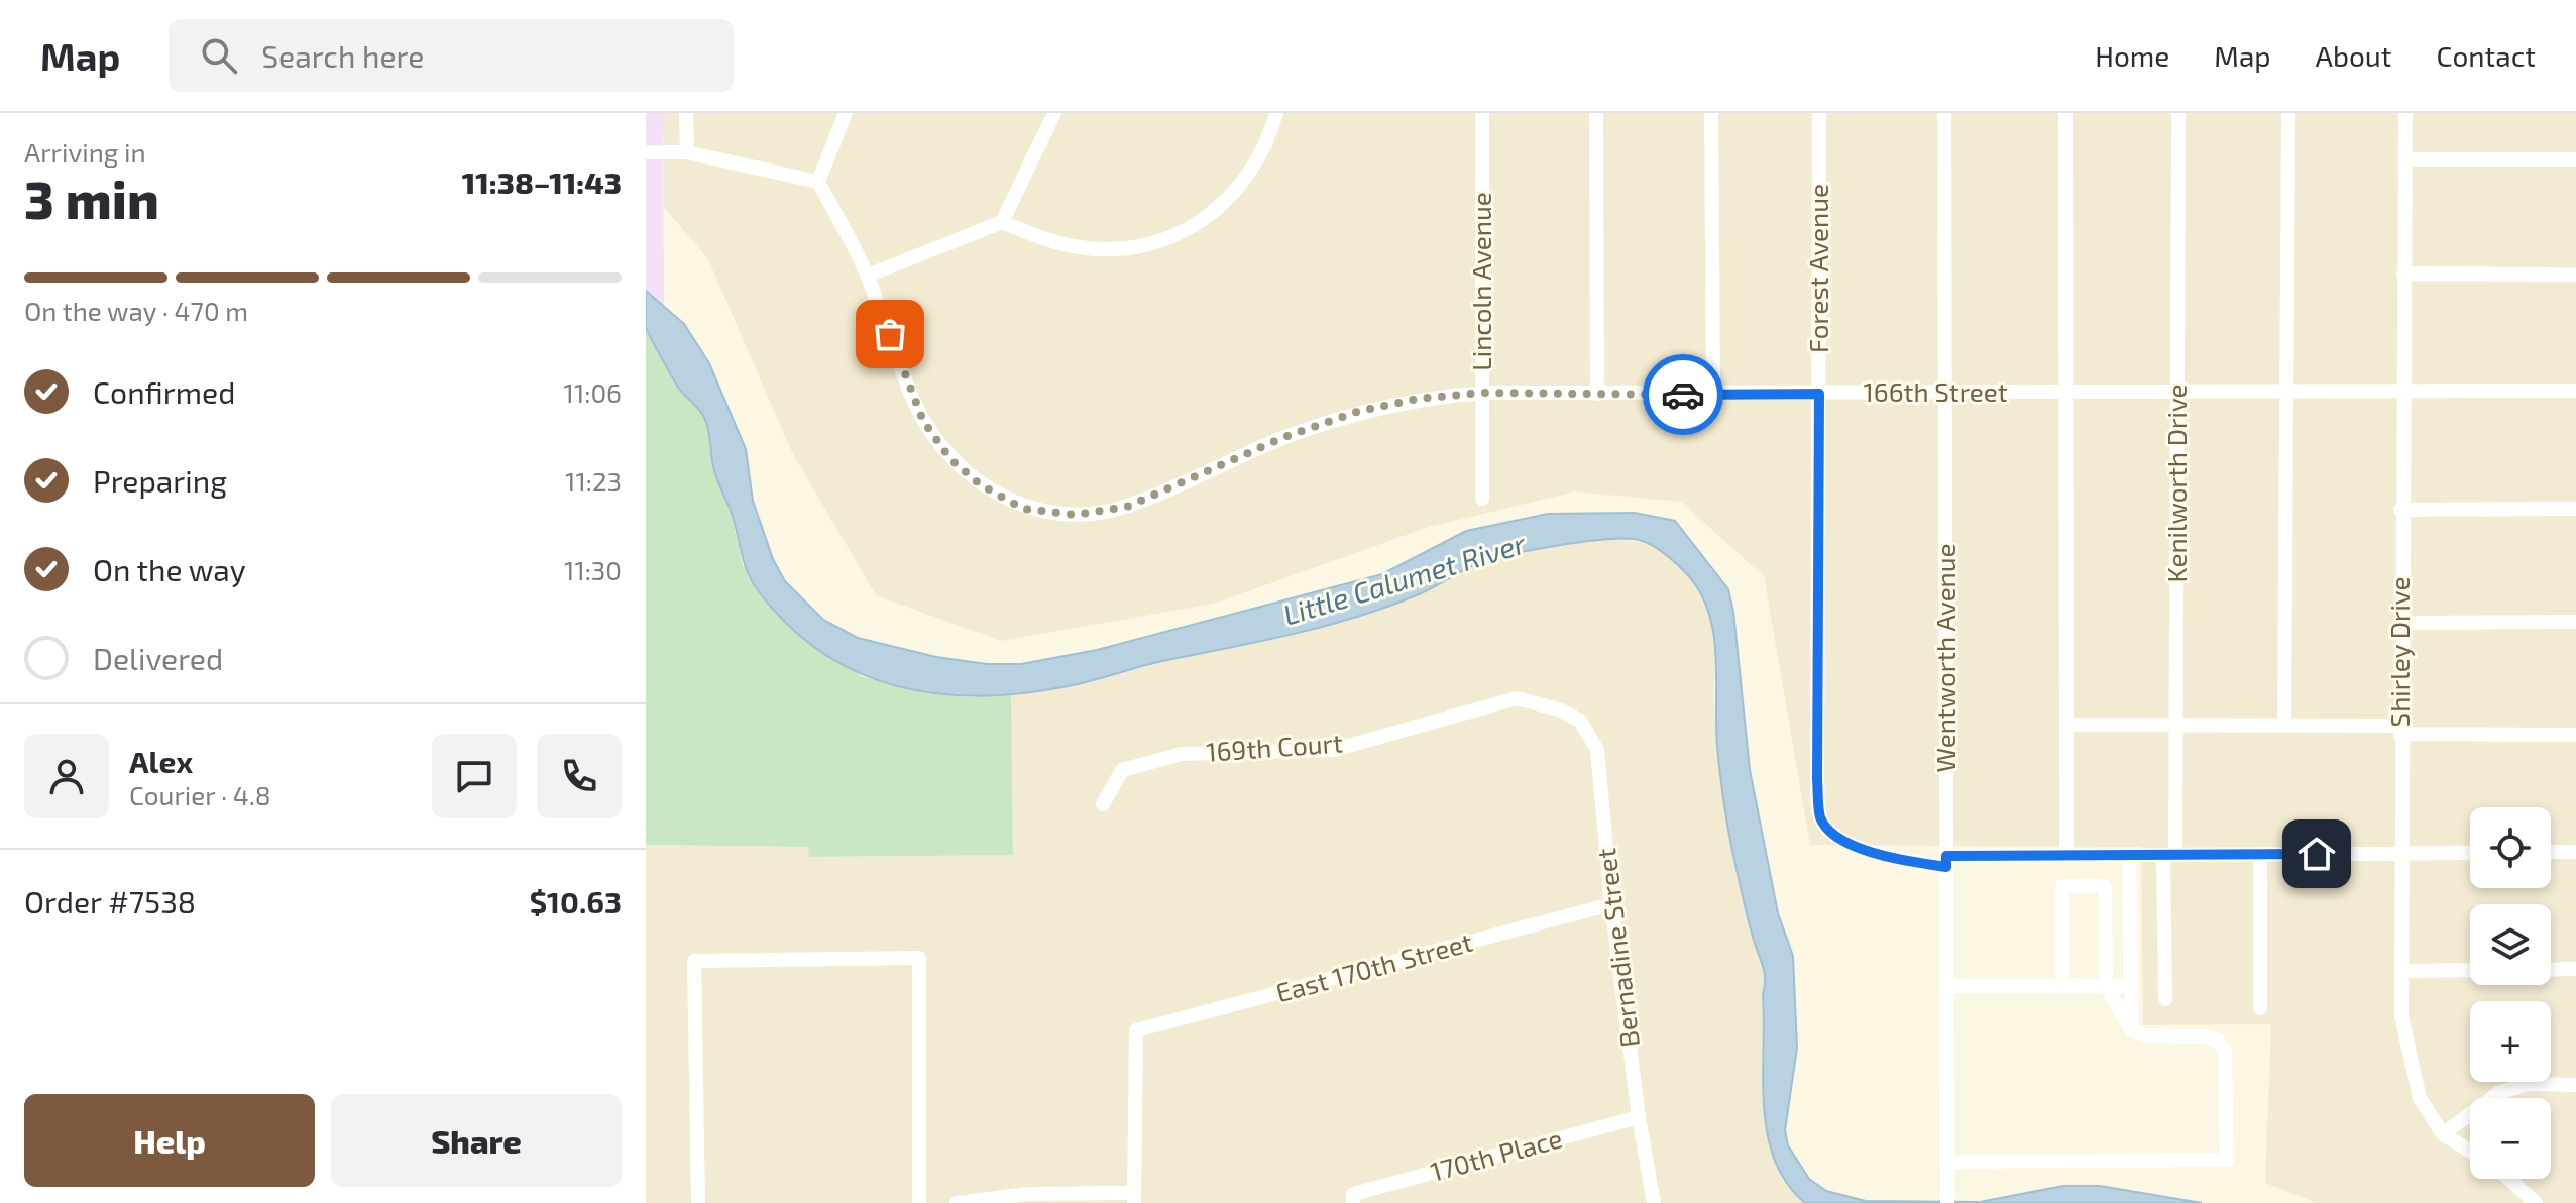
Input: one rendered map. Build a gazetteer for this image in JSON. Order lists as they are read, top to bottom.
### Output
{
  "streets": {
    "street": [
      "Forest Avenue",
      "Lincoln Avenue",
      "166th Street",
      "Kenilworth Drive",
      "Shirley Drive",
      "Wentworth Avenue",
      "169th Court",
      "Bernadine Street",
      "East 170th Street",
      "170th Place"
    ]
  },
  "crossings": [
    ["Forest Avenue", "166th Street"],
    ["Forest Avenue", "Kenilworth Drive"],
    ["Forest Avenue", "Shirley Drive"],
    ["Forest Avenue", "Wentworth Avenue"],
    ["Lincoln Avenue", "166th Street"],
    ["166th Street", "Kenilworth Drive"],
    ["166th Street", "Shirley Drive"],
    ["166th Street", "Wentworth Avenue"],
    ["169th Court", "Bernadine Street"],
    ["Bernadine Street", "East 170th Street"],
    ["Bernadine Street", "170th Place"]
  ],
  "water": ["Little Calumet River"],
  "page": {
    "header": "Map",
    "search": "Search here",
    "nav": [
      "Home",
      "Map",
      "About",
      "Contact"
    ],
    "heading": ["3 min", "Arriving in", "11:38–11:43"],
    "panel": [
      "Alex",
      "Courier · 4.8",
      "Order #7538",
      "$10.63"
    ],
    "bar": "On the way · 470 m",
    "list": [
      ["Confirmed", "11:06"],
      ["Preparing", "11:23"],
      ["On the way", "11:30"],
      "Delivered"
    ],
    "map_buttons": ["+", "−"],
    "buttons": ["Help", "Share"]
  }
}
